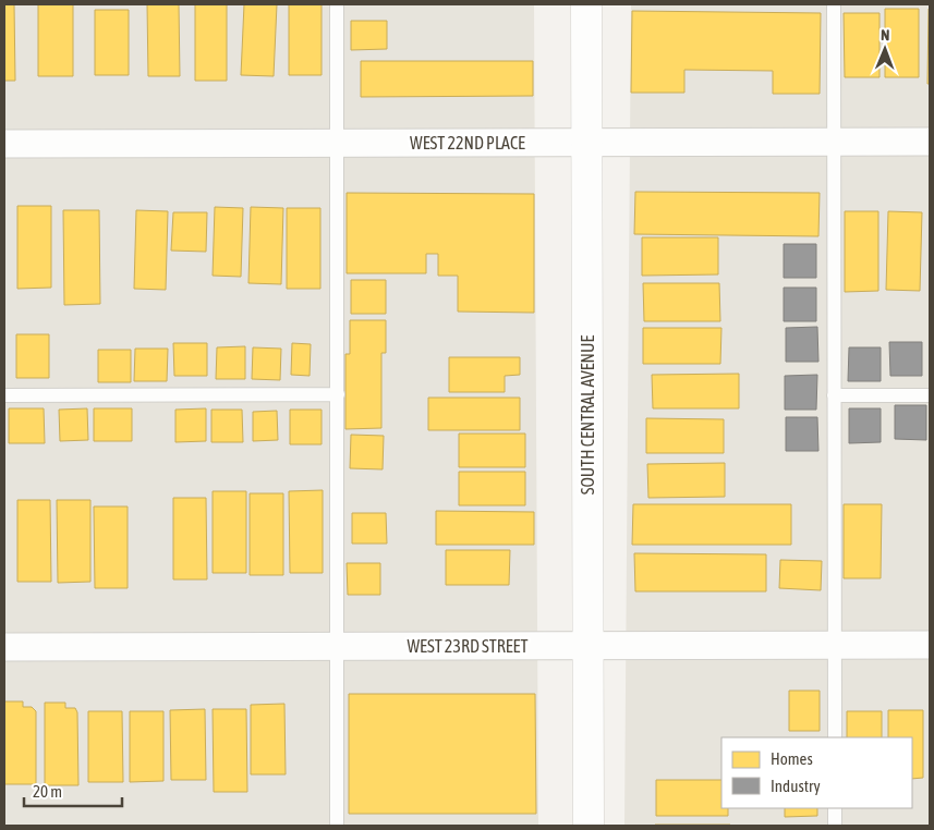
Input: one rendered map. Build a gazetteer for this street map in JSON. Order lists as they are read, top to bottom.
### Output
{
  "streets": {
    "street": ["WEST 22ND PLACE", "SOUTH CENTRAL AVENUE", "WEST 23RD STREET"]
  },
  "crossings": [
    ["WEST 22ND PLACE", "SOUTH CENTRAL AVENUE"],
    ["SOUTH CENTRAL AVENUE", "WEST 23RD STREET"]
  ],
  "legend": ["Homes", "Industry"],
  "scale_bar": "20 m",
  "north": "top"
}
